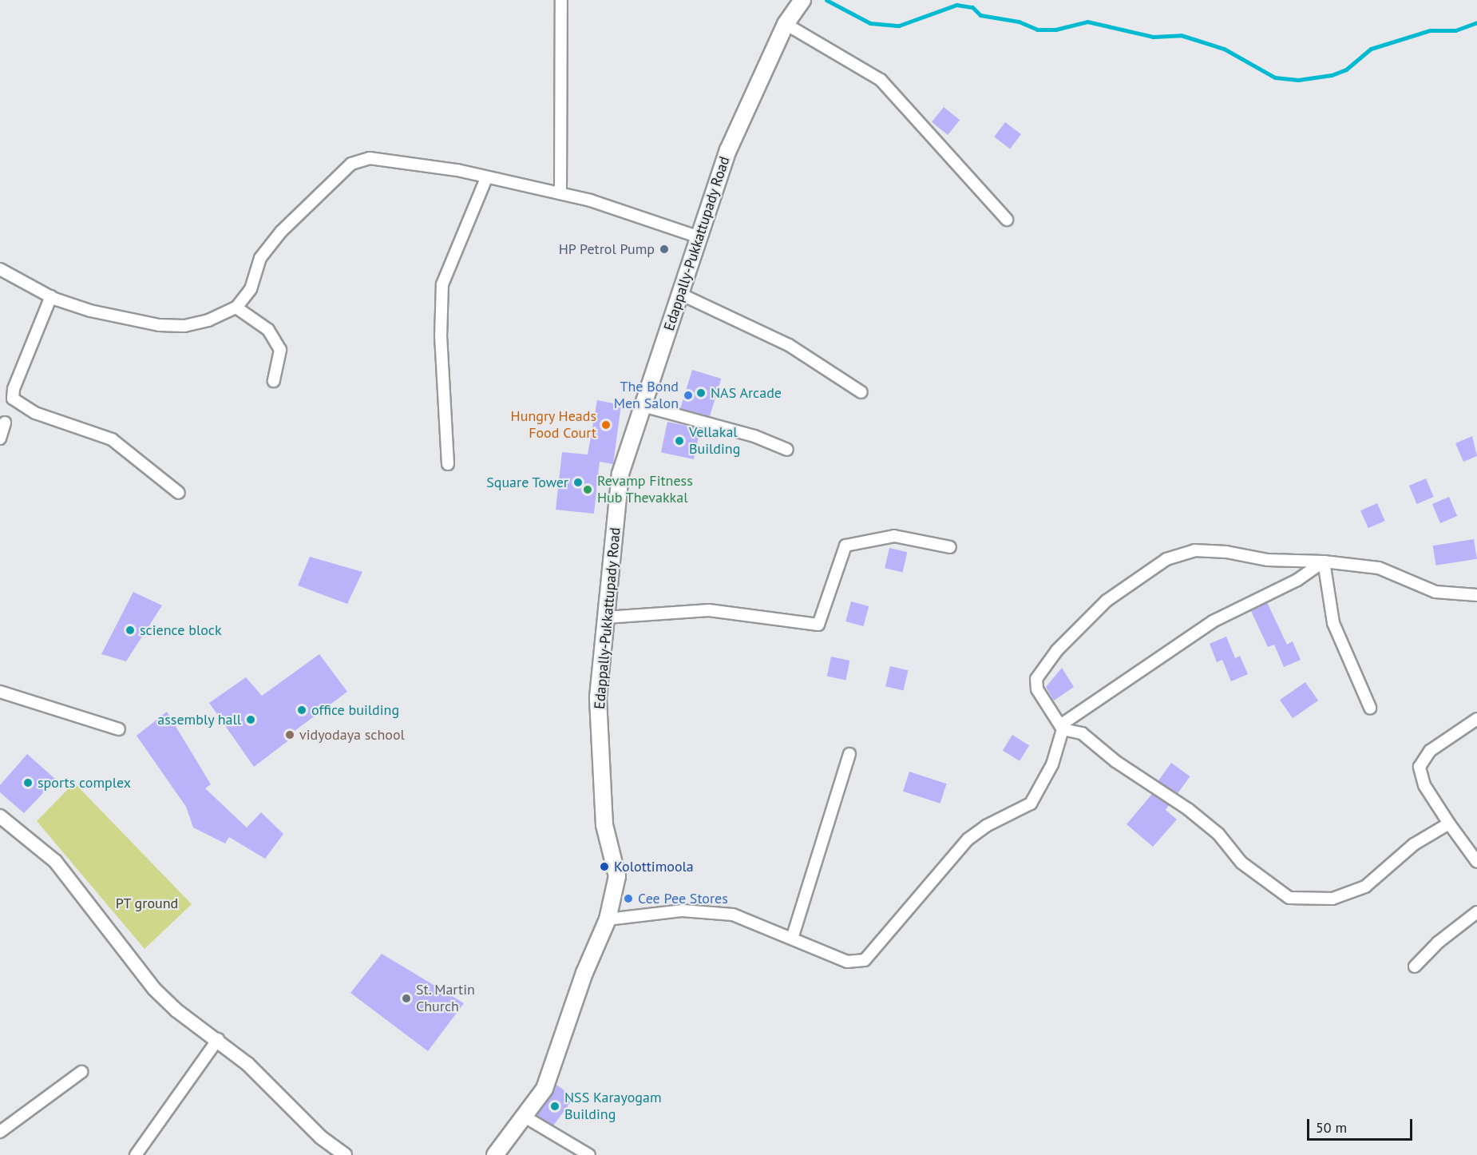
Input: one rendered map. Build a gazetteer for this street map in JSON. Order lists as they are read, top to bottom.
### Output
{
  "streets": {
    "main road": ["Edappally-Pukkattupady Road"]
  },
  "parks": ["PT ground"],
  "places": [
    "HP Petrol Pump",
    "NAS Arcade",
    "The Bond Men Salon",
    "Hungry Heads Food Court",
    "Vellakal Building",
    "Square Tower",
    "Revamp Fitness Hub Thevakkal",
    "science block",
    "office building",
    "assembly hall",
    "vidyodaya school",
    "sports complex",
    "Kolottimoola",
    "Cee Pee Stores",
    "St. Martin Church",
    "NSS Karayogam Building"
  ],
  "scale_bar": "50 m"
}
